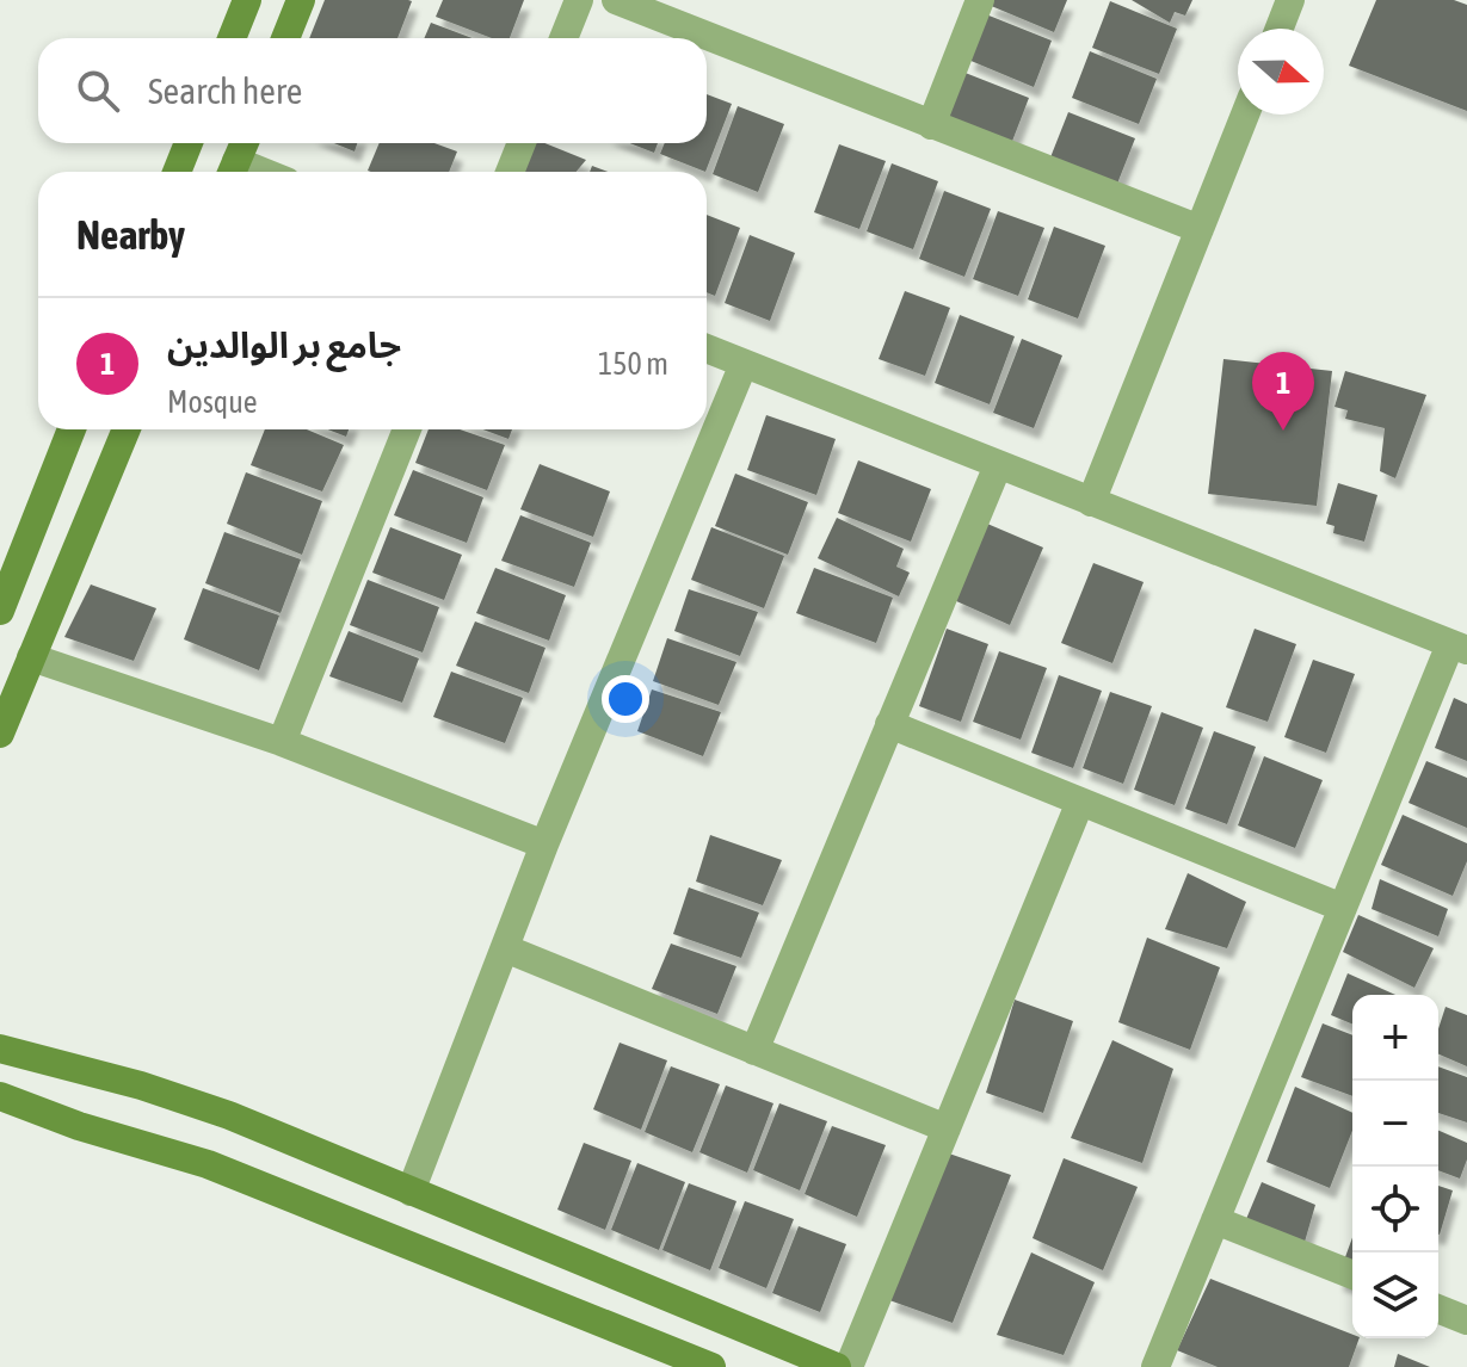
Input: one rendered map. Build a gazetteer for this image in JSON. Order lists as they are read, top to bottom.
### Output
{
  "north": "right",
  "page": {
    "search": "Search here",
    "heading": "Nearby",
    "list": [
      {
        "mark": "1",
        "name": "جامع بر الوالدين",
        "note": "Mosque",
        "value": "150 m"
      }
    ],
    "pins": "1",
    "map_buttons": ["+", "−"]
  }
}
